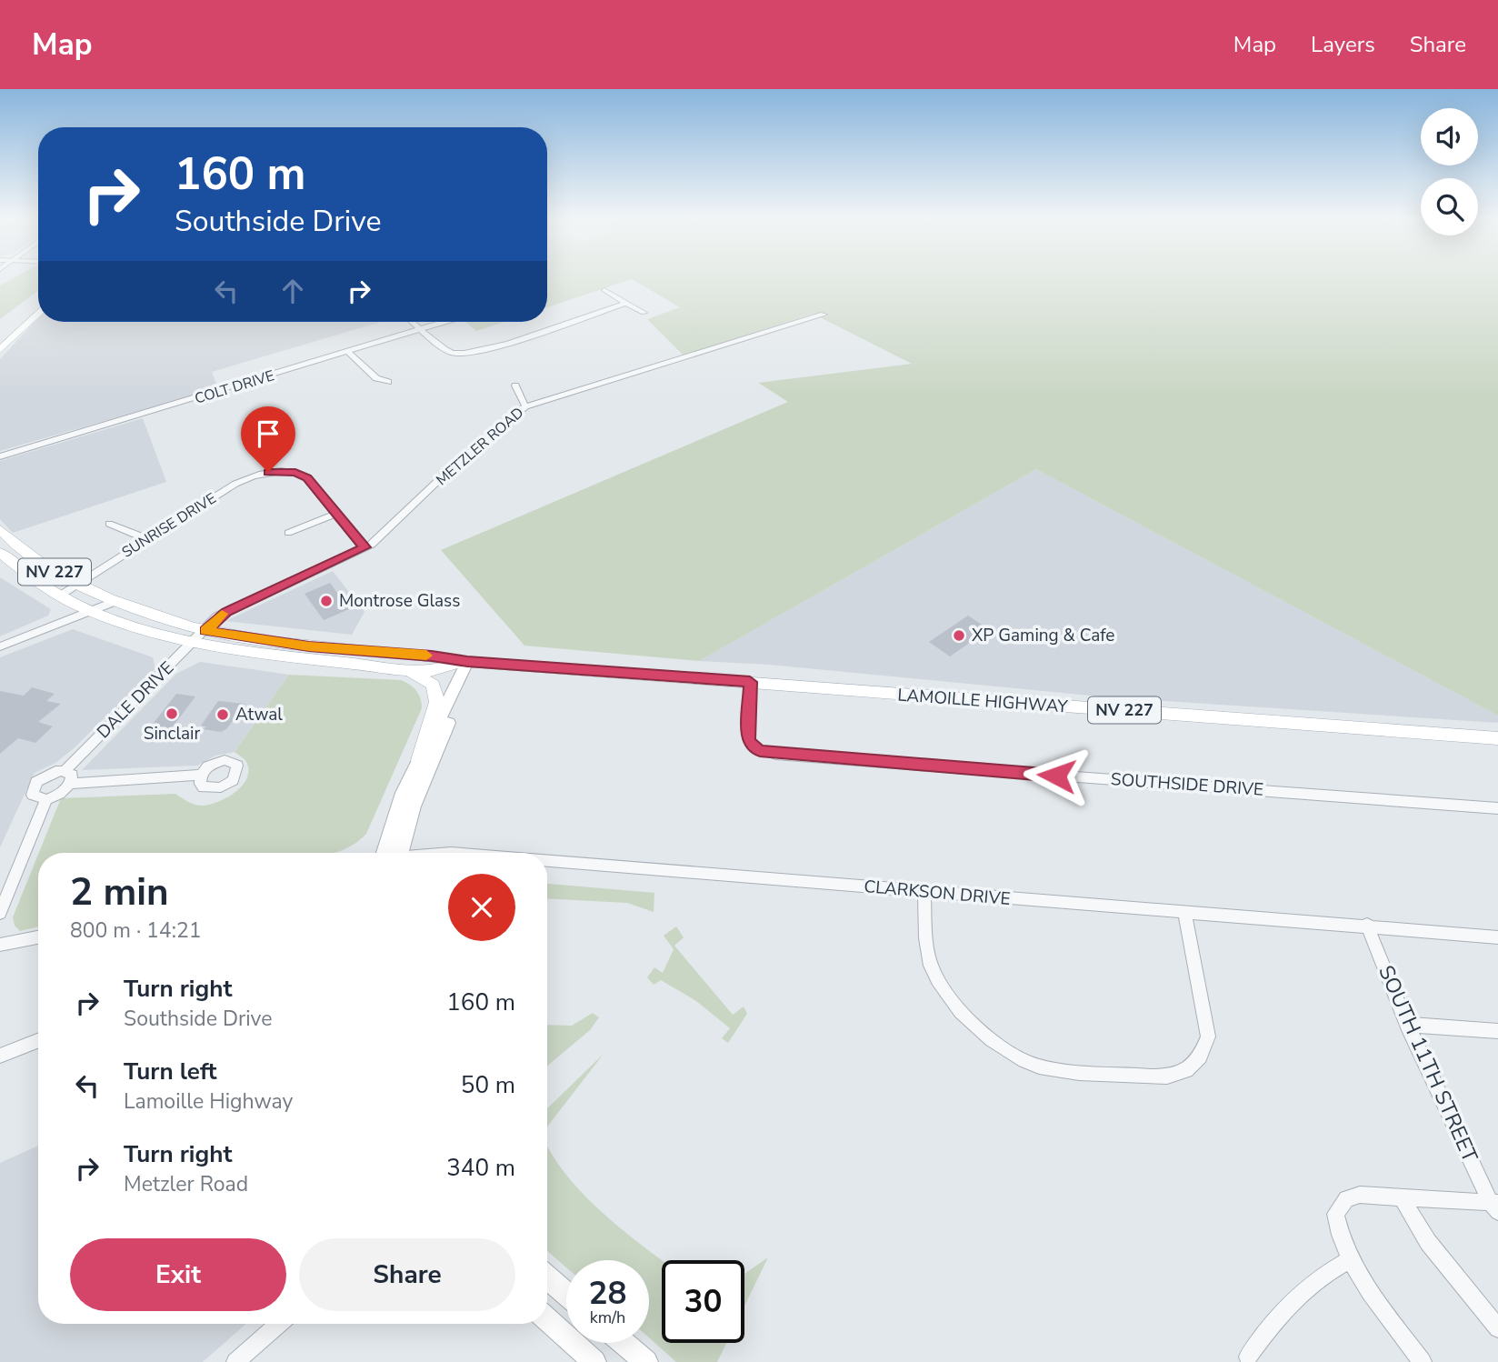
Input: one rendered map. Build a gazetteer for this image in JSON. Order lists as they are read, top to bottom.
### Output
{
  "streets": {
    "main road": ["NV 227", "LAMOILLE HIGHWAY"],
    "street": [
      "COLT DRIVE",
      "METZLER ROAD",
      "SUNRISE DRIVE",
      "DALE DRIVE",
      "SOUTHSIDE DRIVE",
      "CLARKSON DRIVE",
      "SOUTH 11TH STREET"
    ]
  },
  "crossings": [
    ["METZLER ROAD", "SUNRISE DRIVE"],
    ["METZLER ROAD", "DALE DRIVE"],
    ["METZLER ROAD", "LAMOILLE HIGHWAY"],
    ["SUNRISE DRIVE", "LAMOILLE HIGHWAY"],
    ["DALE DRIVE", "LAMOILLE HIGHWAY"],
    ["LAMOILLE HIGHWAY", "SOUTHSIDE DRIVE"],
    ["CLARKSON DRIVE", "SOUTH 11TH STREET"]
  ],
  "places": [
    "Montrose Glass",
    "XP Gaming & Cafe",
    "Sinclair",
    "Atwal"
  ],
  "page": {
    "header": "Map",
    "nav": ["Map", "Layers", "Share"],
    "turn": ["160 m", "Southside Drive"],
    "heading": ["2 min", "800 m · 14:21"],
    "list": [
      {
        "name": "Turn right",
        "note": "Southside Drive",
        "value": "160 m"
      },
      {
        "name": "Turn left",
        "note": "Lamoille Highway",
        "value": "50 m"
      },
      {
        "name": "Turn right",
        "note": "Metzler Road",
        "value": "340 m"
      }
    ],
    "buttons": ["Exit", "Share"],
    "speed": "28 km/h",
    "limit": "30"
  }
}
